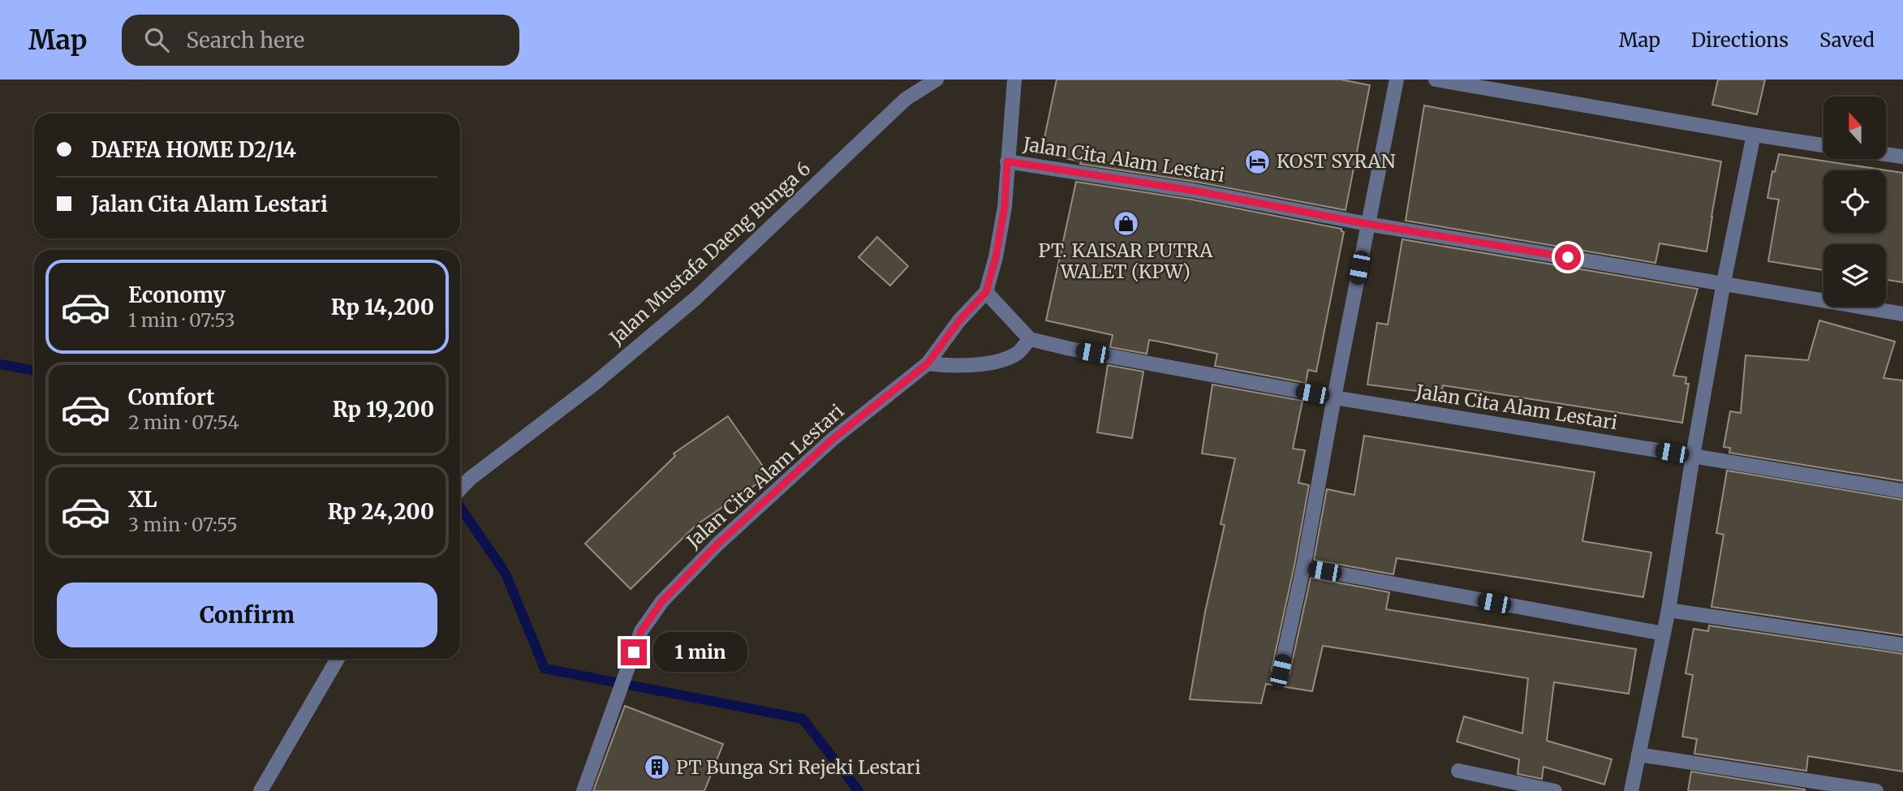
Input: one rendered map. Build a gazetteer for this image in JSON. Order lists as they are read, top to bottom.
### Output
{
  "streets": {
    "street": ["Jalan Cita Alam Lestari", "Jalan Mustafa Daeng Bunga 6"]
  },
  "places": {
    "hotel": ["KOST SYRAN"],
    "shop": ["PT. KAISAR PUTRA WALET (KPW)"],
    "building": ["PT Bunga Sri Rejeki Lestari"]
  },
  "north": "top",
  "page": {
    "header": "Map",
    "search": "Search here",
    "nav": ["Map", "Directions", "Saved"],
    "banner": ["DAFFA HOME D2/14", "Jalan Cita Alam Lestari"],
    "list": [
      {
        "name": "Economy",
        "note": "1 min · 07:53",
        "value": "Rp 14,200"
      },
      {
        "name": "Comfort",
        "note": "2 min · 07:54",
        "value": "Rp 19,200"
      },
      {
        "name": "XL",
        "note": "3 min · 07:55",
        "value": "Rp 24,200"
      }
    ],
    "buttons": "Confirm",
    "bubble": "1 min"
  }
}
